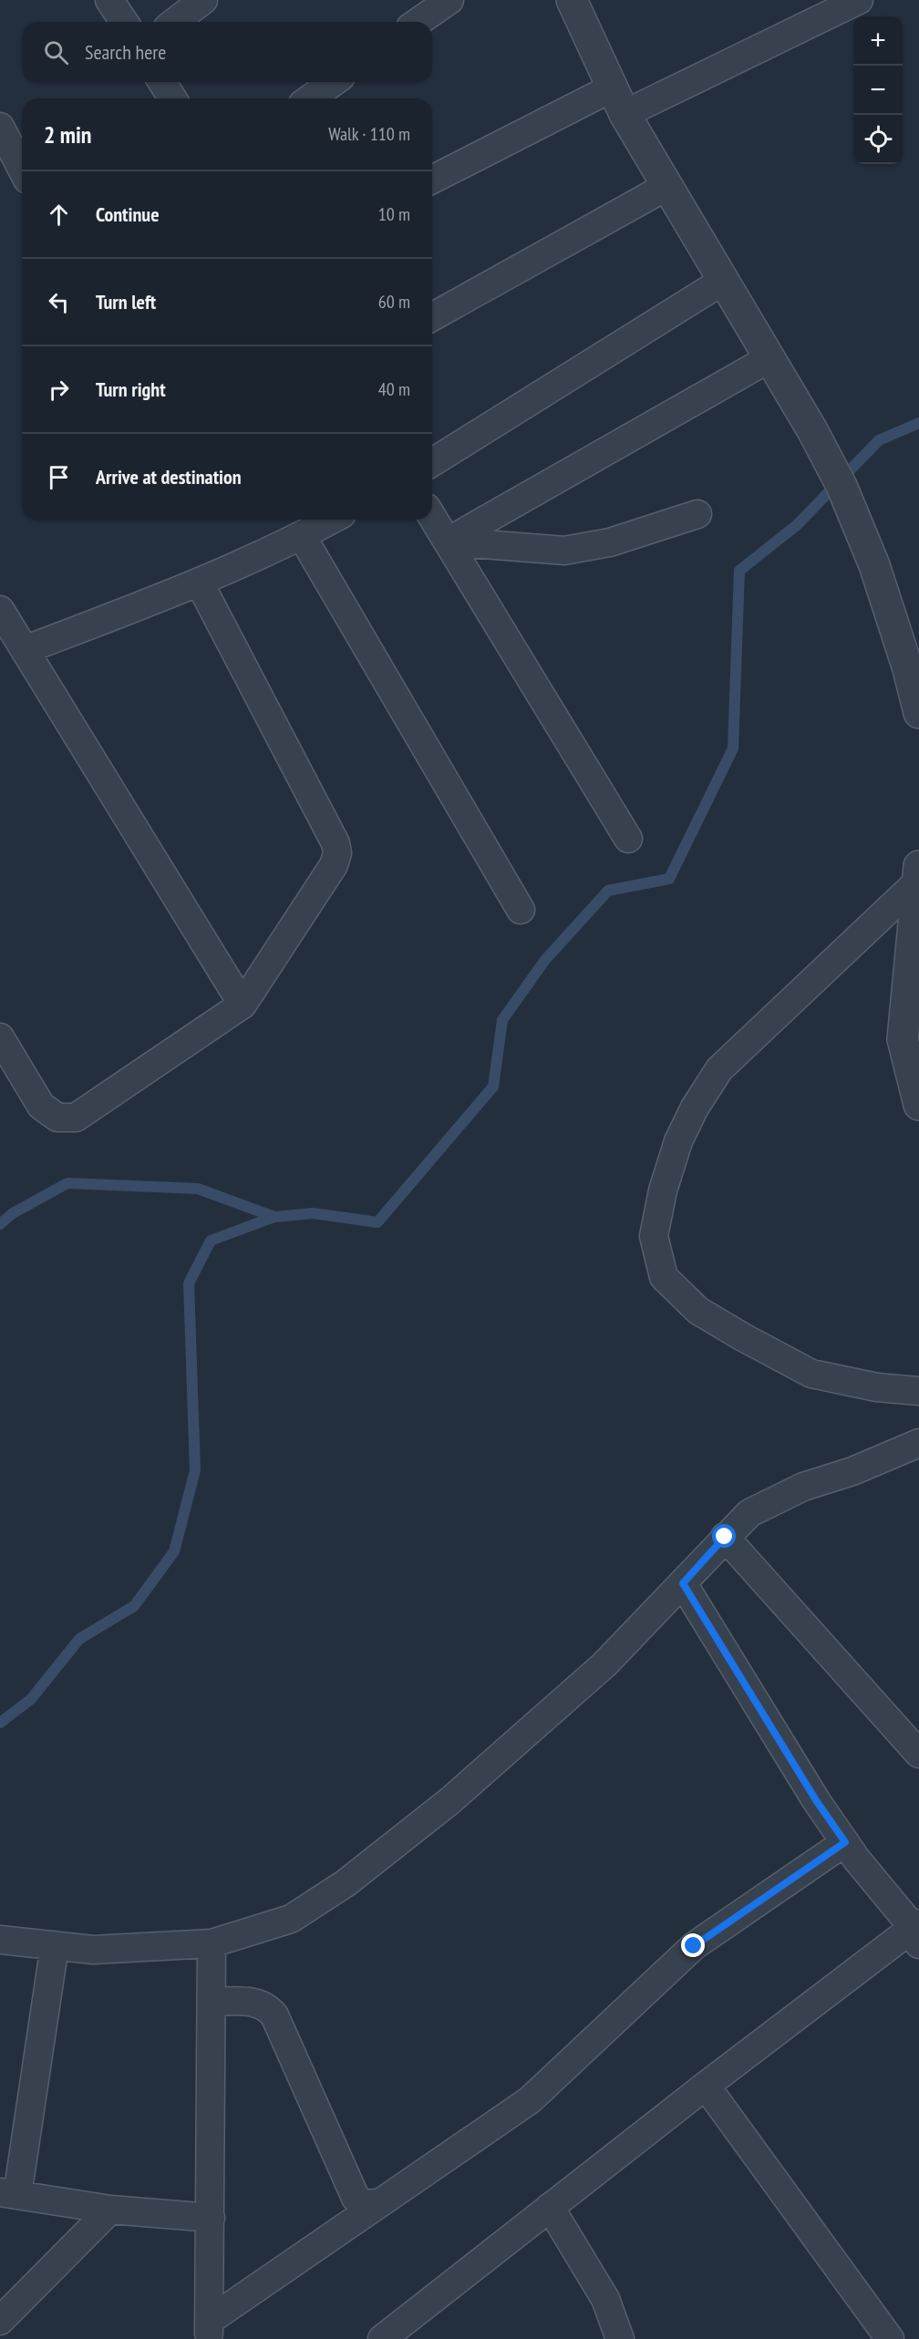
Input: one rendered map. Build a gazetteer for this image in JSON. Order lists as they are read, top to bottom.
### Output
{
  "page": {
    "map_buttons": ["+", "−"],
    "search": "Search here",
    "heading": ["2 min", "Walk · 110 m"],
    "list": [
      ["Continue", "10 m"],
      ["Turn left", "60 m"],
      ["Turn right", "40 m"],
      "Arrive at destination"
    ]
  }
}
